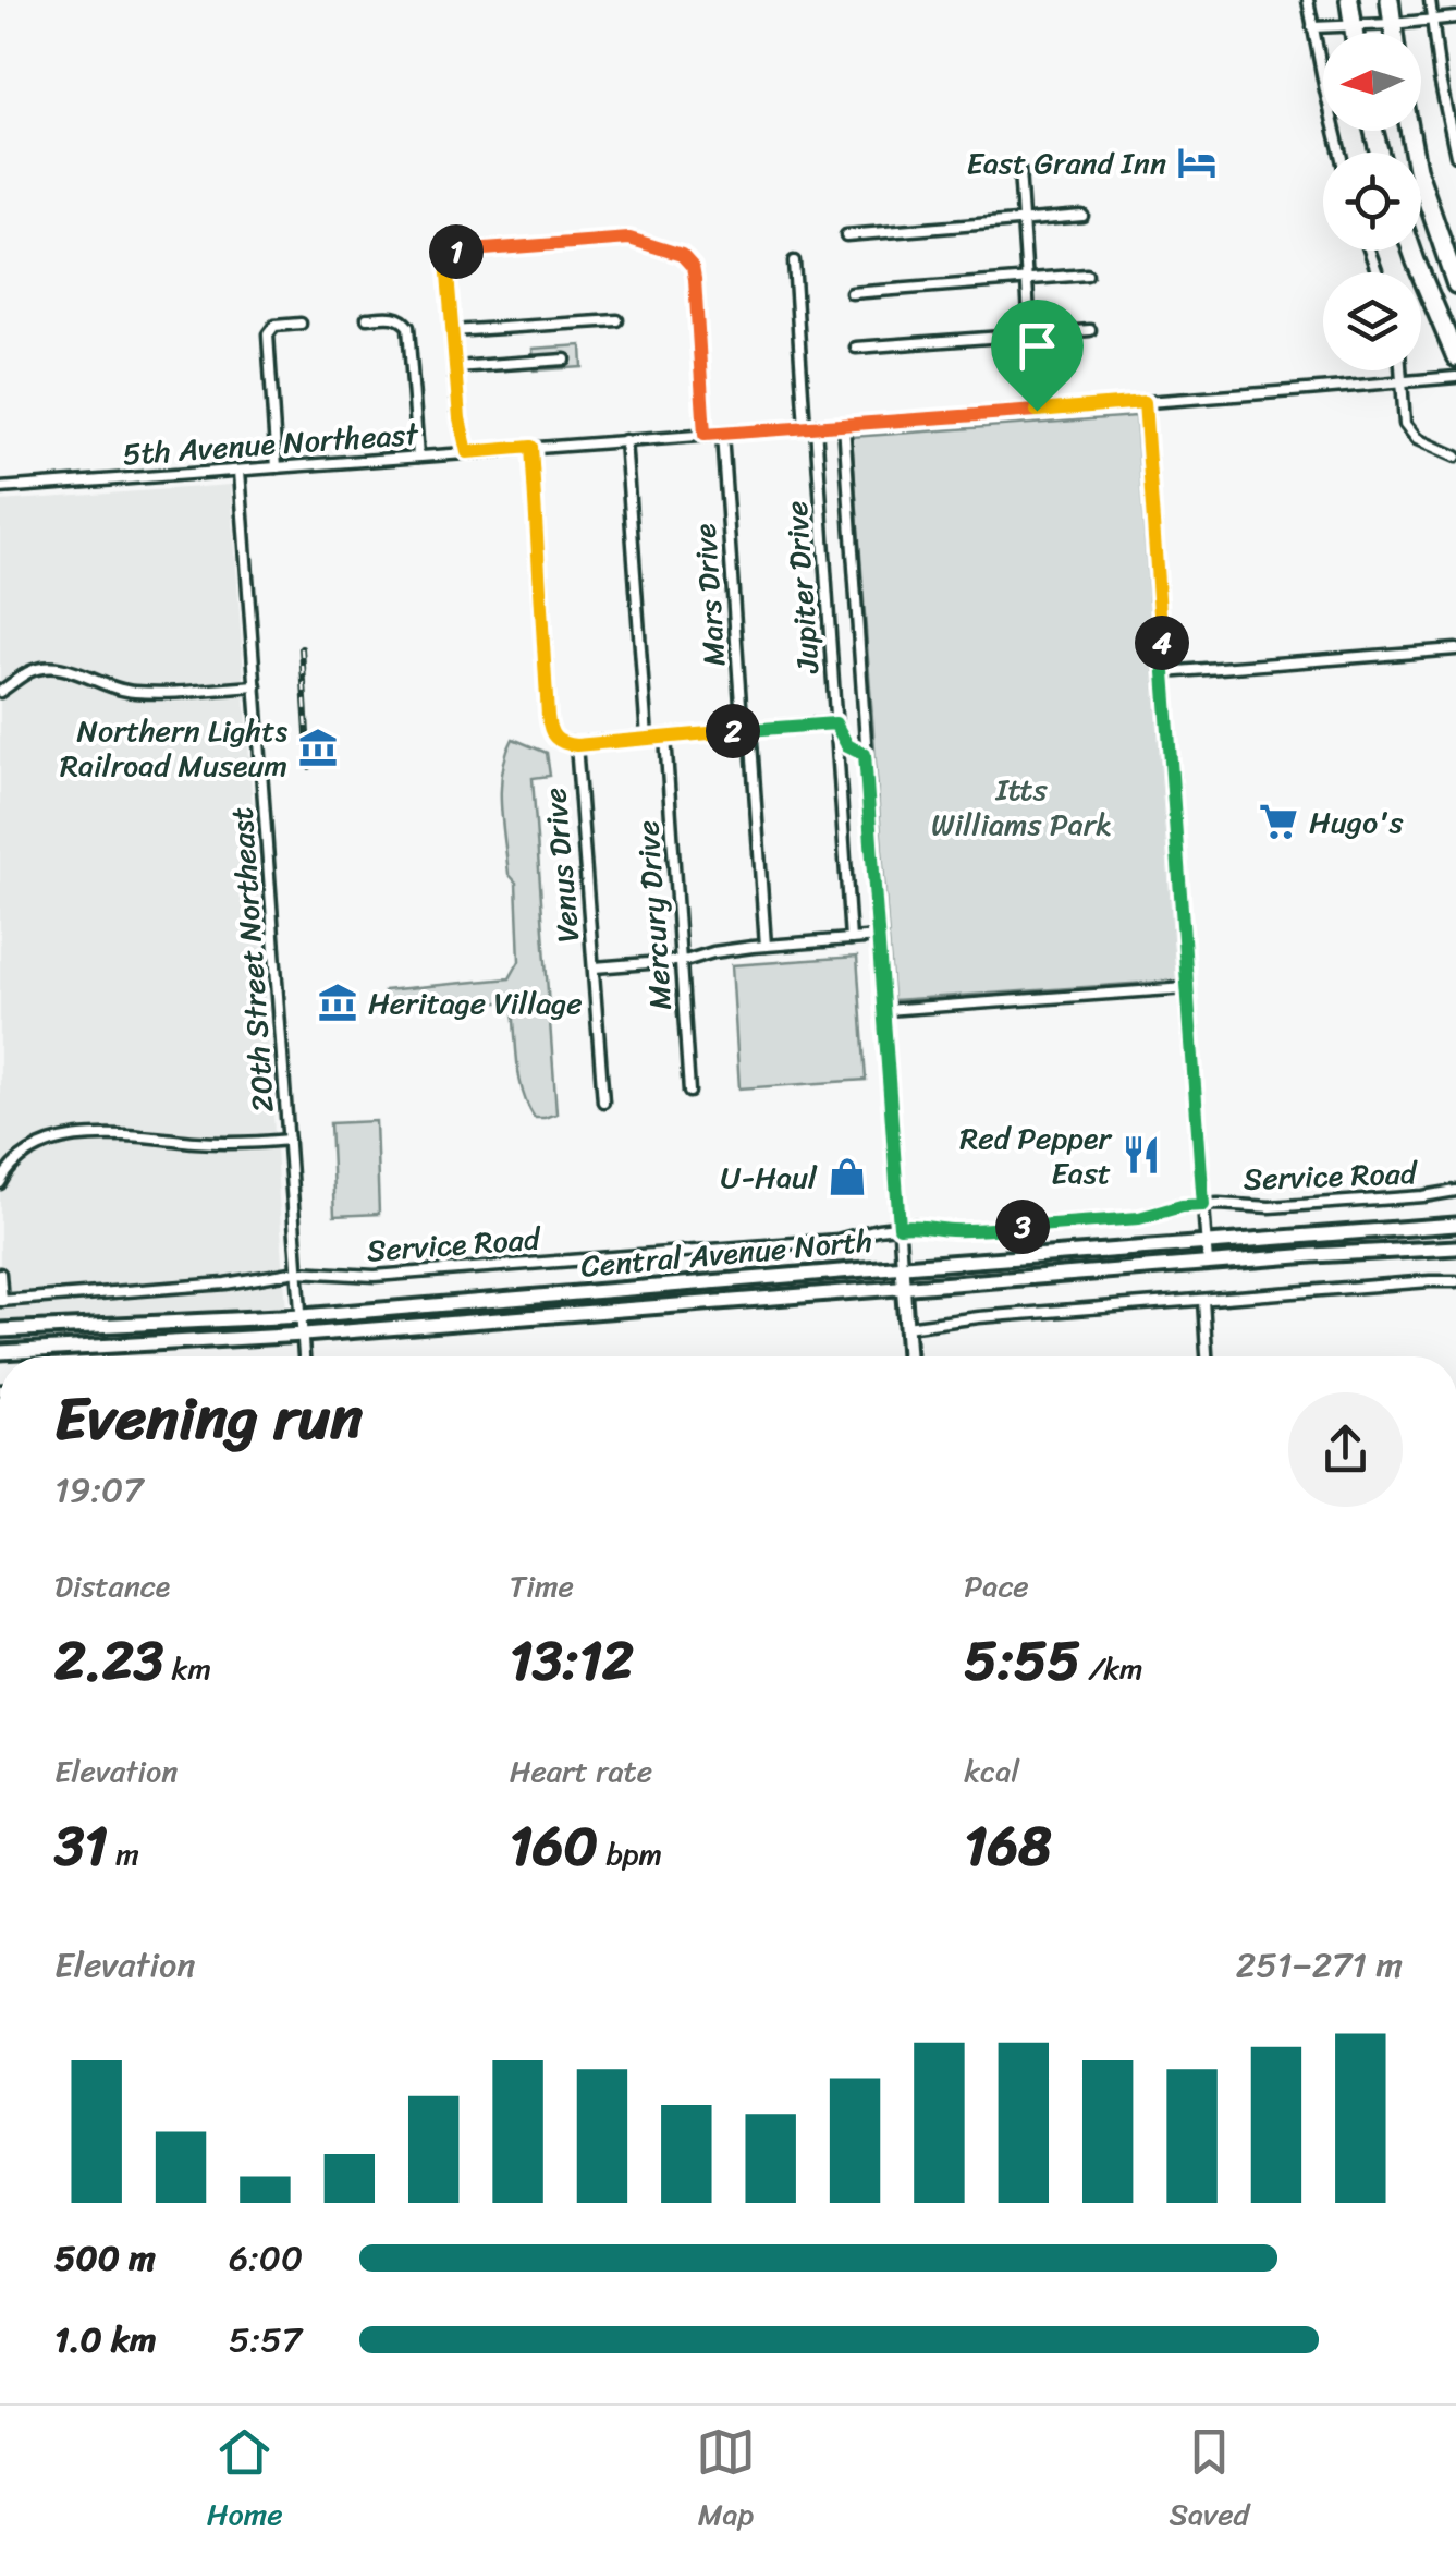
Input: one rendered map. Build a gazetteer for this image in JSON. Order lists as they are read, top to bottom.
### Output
{
  "streets": {
    "main road": ["Central Avenue North"],
    "street": [
      "5th Avenue Northeast",
      "Jupiter Drive",
      "Mars Drive",
      "Venus Drive",
      "Mercury Drive",
      "20th Street Northeast",
      "Service Road"
    ]
  },
  "crossings": [
    ["5th Avenue Northeast", "Jupiter Drive"],
    ["5th Avenue Northeast", "Mars Drive"],
    ["5th Avenue Northeast", "Venus Drive"],
    ["5th Avenue Northeast", "20th Street Northeast"],
    ["20th Street Northeast", "Service Road"],
    ["20th Street Northeast", "Central Avenue North"]
  ],
  "parks": ["Itts Williams Park"],
  "places": {
    "hotel": ["East Grand Inn"],
    "museum": ["Northern Lights Railroad Museum", "Heritage Village"],
    "supermarket": ["Hugo's"],
    "restaurant": ["Red Pepper East"],
    "shop": ["U-Haul"]
  },
  "north": "left",
  "page": {
    "pins": [
      "1",
      "4",
      "2",
      "3"
    ],
    "heading": ["Evening run", "19:07"],
    "stats": [
      ["Distance", "2.23 km"],
      ["Time", "13:12"],
      ["Pace", "5:55 /km"],
      ["Elevation", "31 m"],
      ["Heart rate", "160 bpm"],
      ["kcal", "168"]
    ],
    "chart": ["Elevation", "251–271 m"],
    "list": [
      {
        "name": "500 m",
        "note": "6:00"
      },
      {
        "name": "1.0 km",
        "note": "5:57"
      }
    ],
    "tabs": ["Home", "Map", "Saved"]
  }
}
